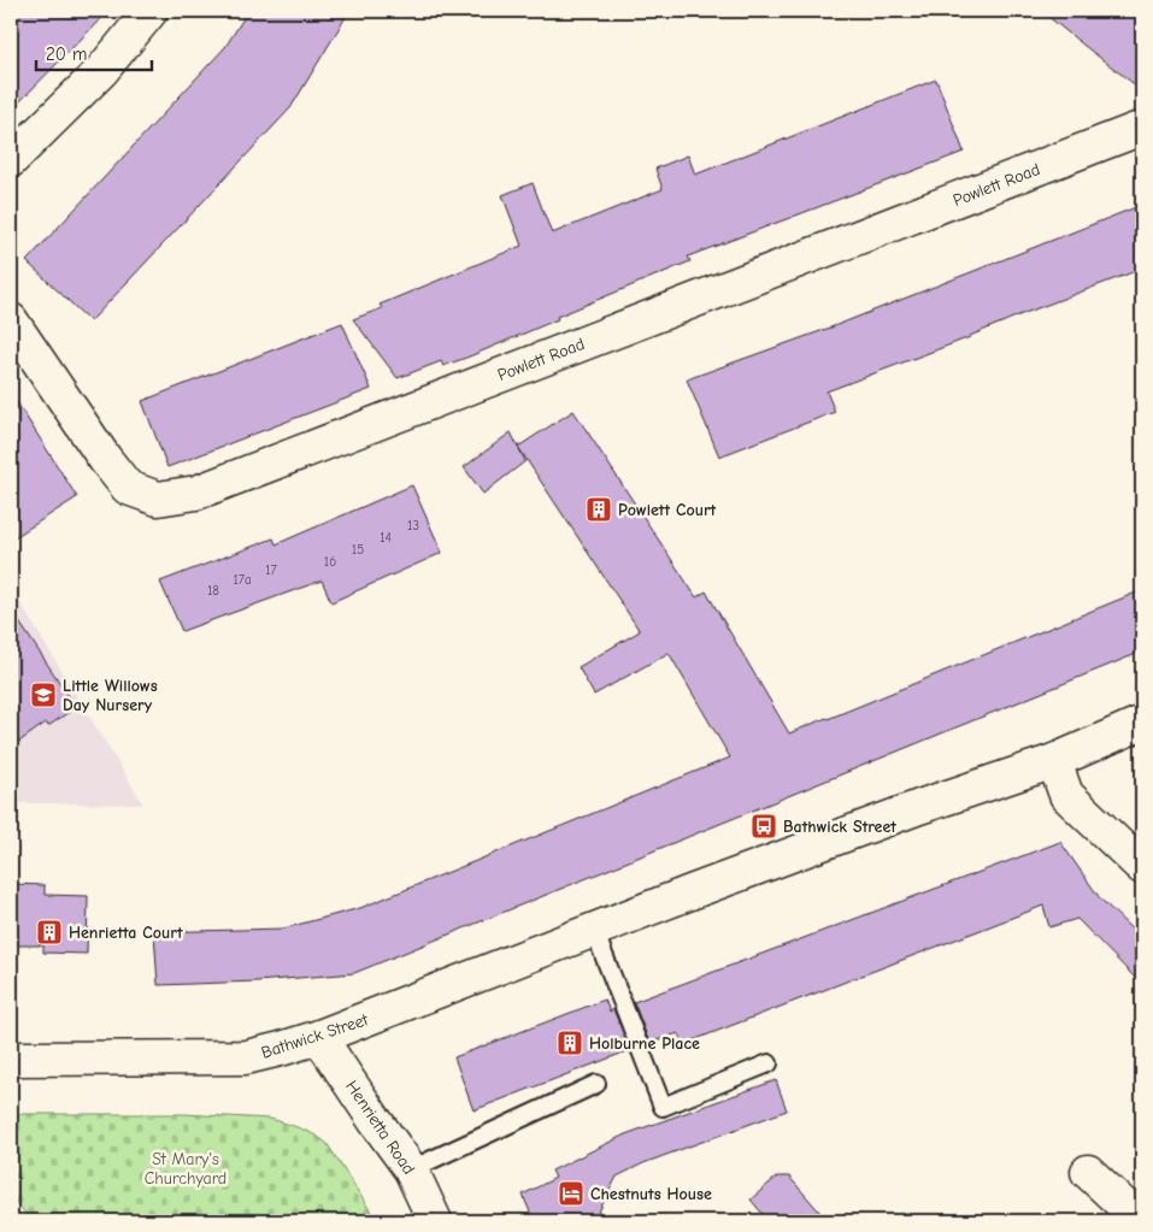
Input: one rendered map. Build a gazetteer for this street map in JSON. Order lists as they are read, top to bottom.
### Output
{
  "streets": {
    "main road": ["Powlett Road", "Bathwick Street", "Henrietta Road"]
  },
  "crossings": [
    ["Bathwick Street", "Henrietta Road"]
  ],
  "parks": ["St Mary's Churchyard"],
  "places": {
    "building": ["Powlett Court", "Henrietta Court", "Holburne Place"],
    "school or university": ["Little Willows Day Nursery"],
    "bus stop": ["Bathwick Street"],
    "hotel": ["Chestnuts House"]
  },
  "house_numbers": [
    "13",
    "14",
    "15",
    "16",
    "17",
    "17a",
    "18"
  ],
  "scale_bar": "20 m"
}
